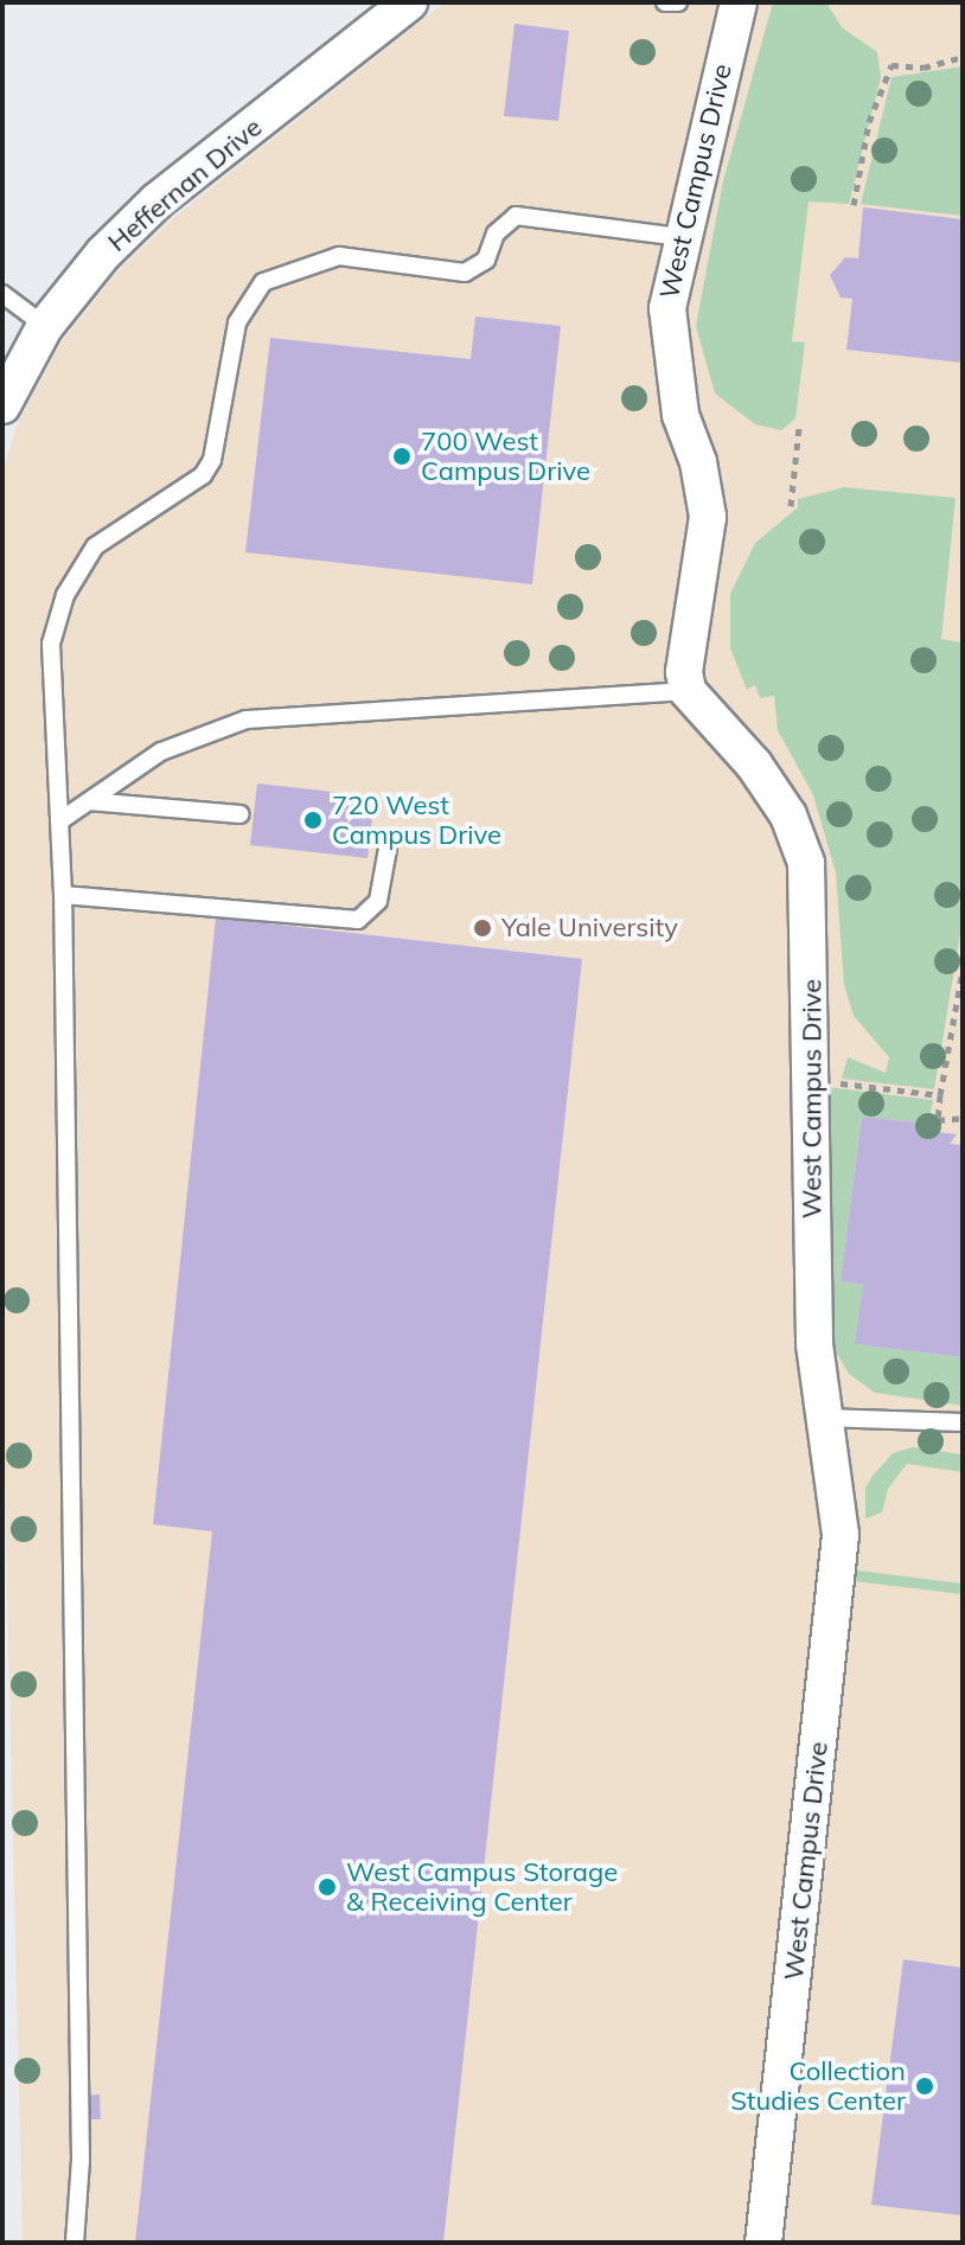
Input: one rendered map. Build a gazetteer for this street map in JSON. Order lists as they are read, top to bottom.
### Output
{
  "streets": {
    "street": ["West Campus Drive", "Heffernan Drive"]
  },
  "places": [
    "700 West Campus Drive",
    "720 West Campus Drive",
    "Yale University",
    "West Campus Storage & Receiving Center",
    "Collection Studies Center"
  ]
}
